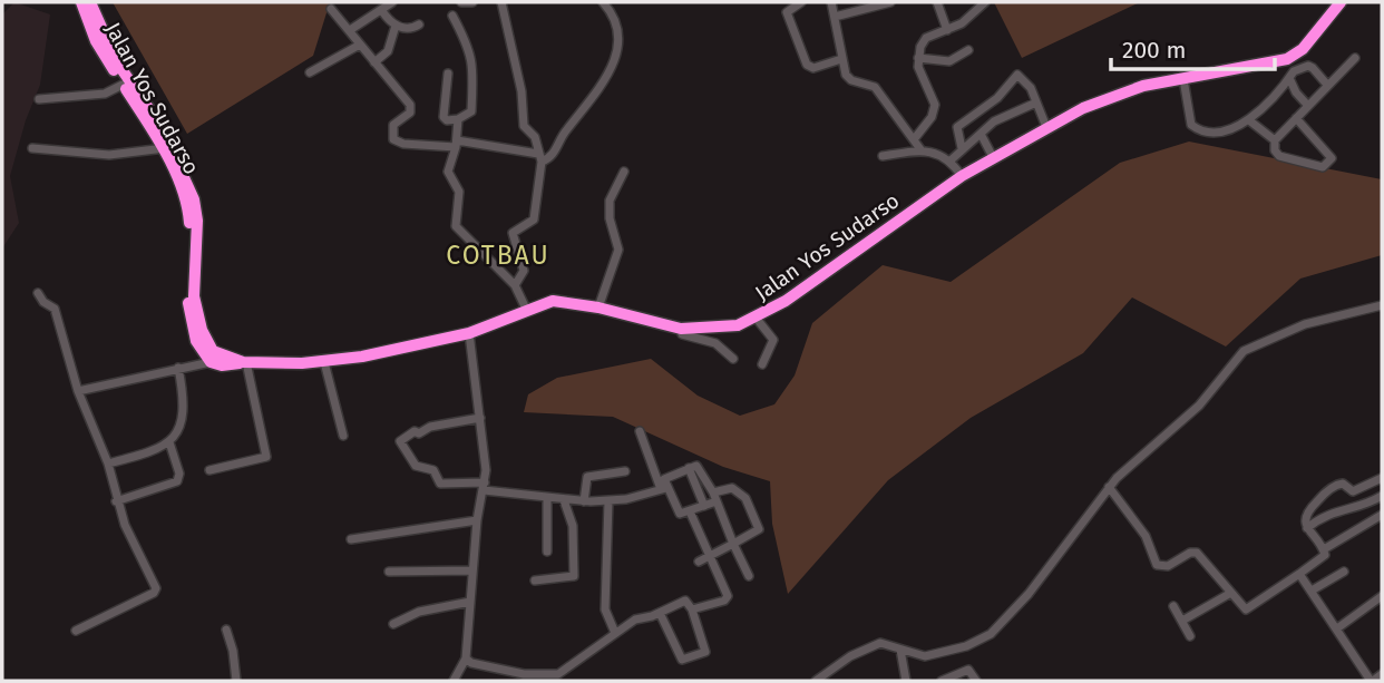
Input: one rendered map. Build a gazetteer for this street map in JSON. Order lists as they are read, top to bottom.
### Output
{
  "streets": {
    "highway": ["Jalan Yos Sudarso"]
  },
  "districts": ["COTBAU"],
  "scale_bar": "200 m"
}
